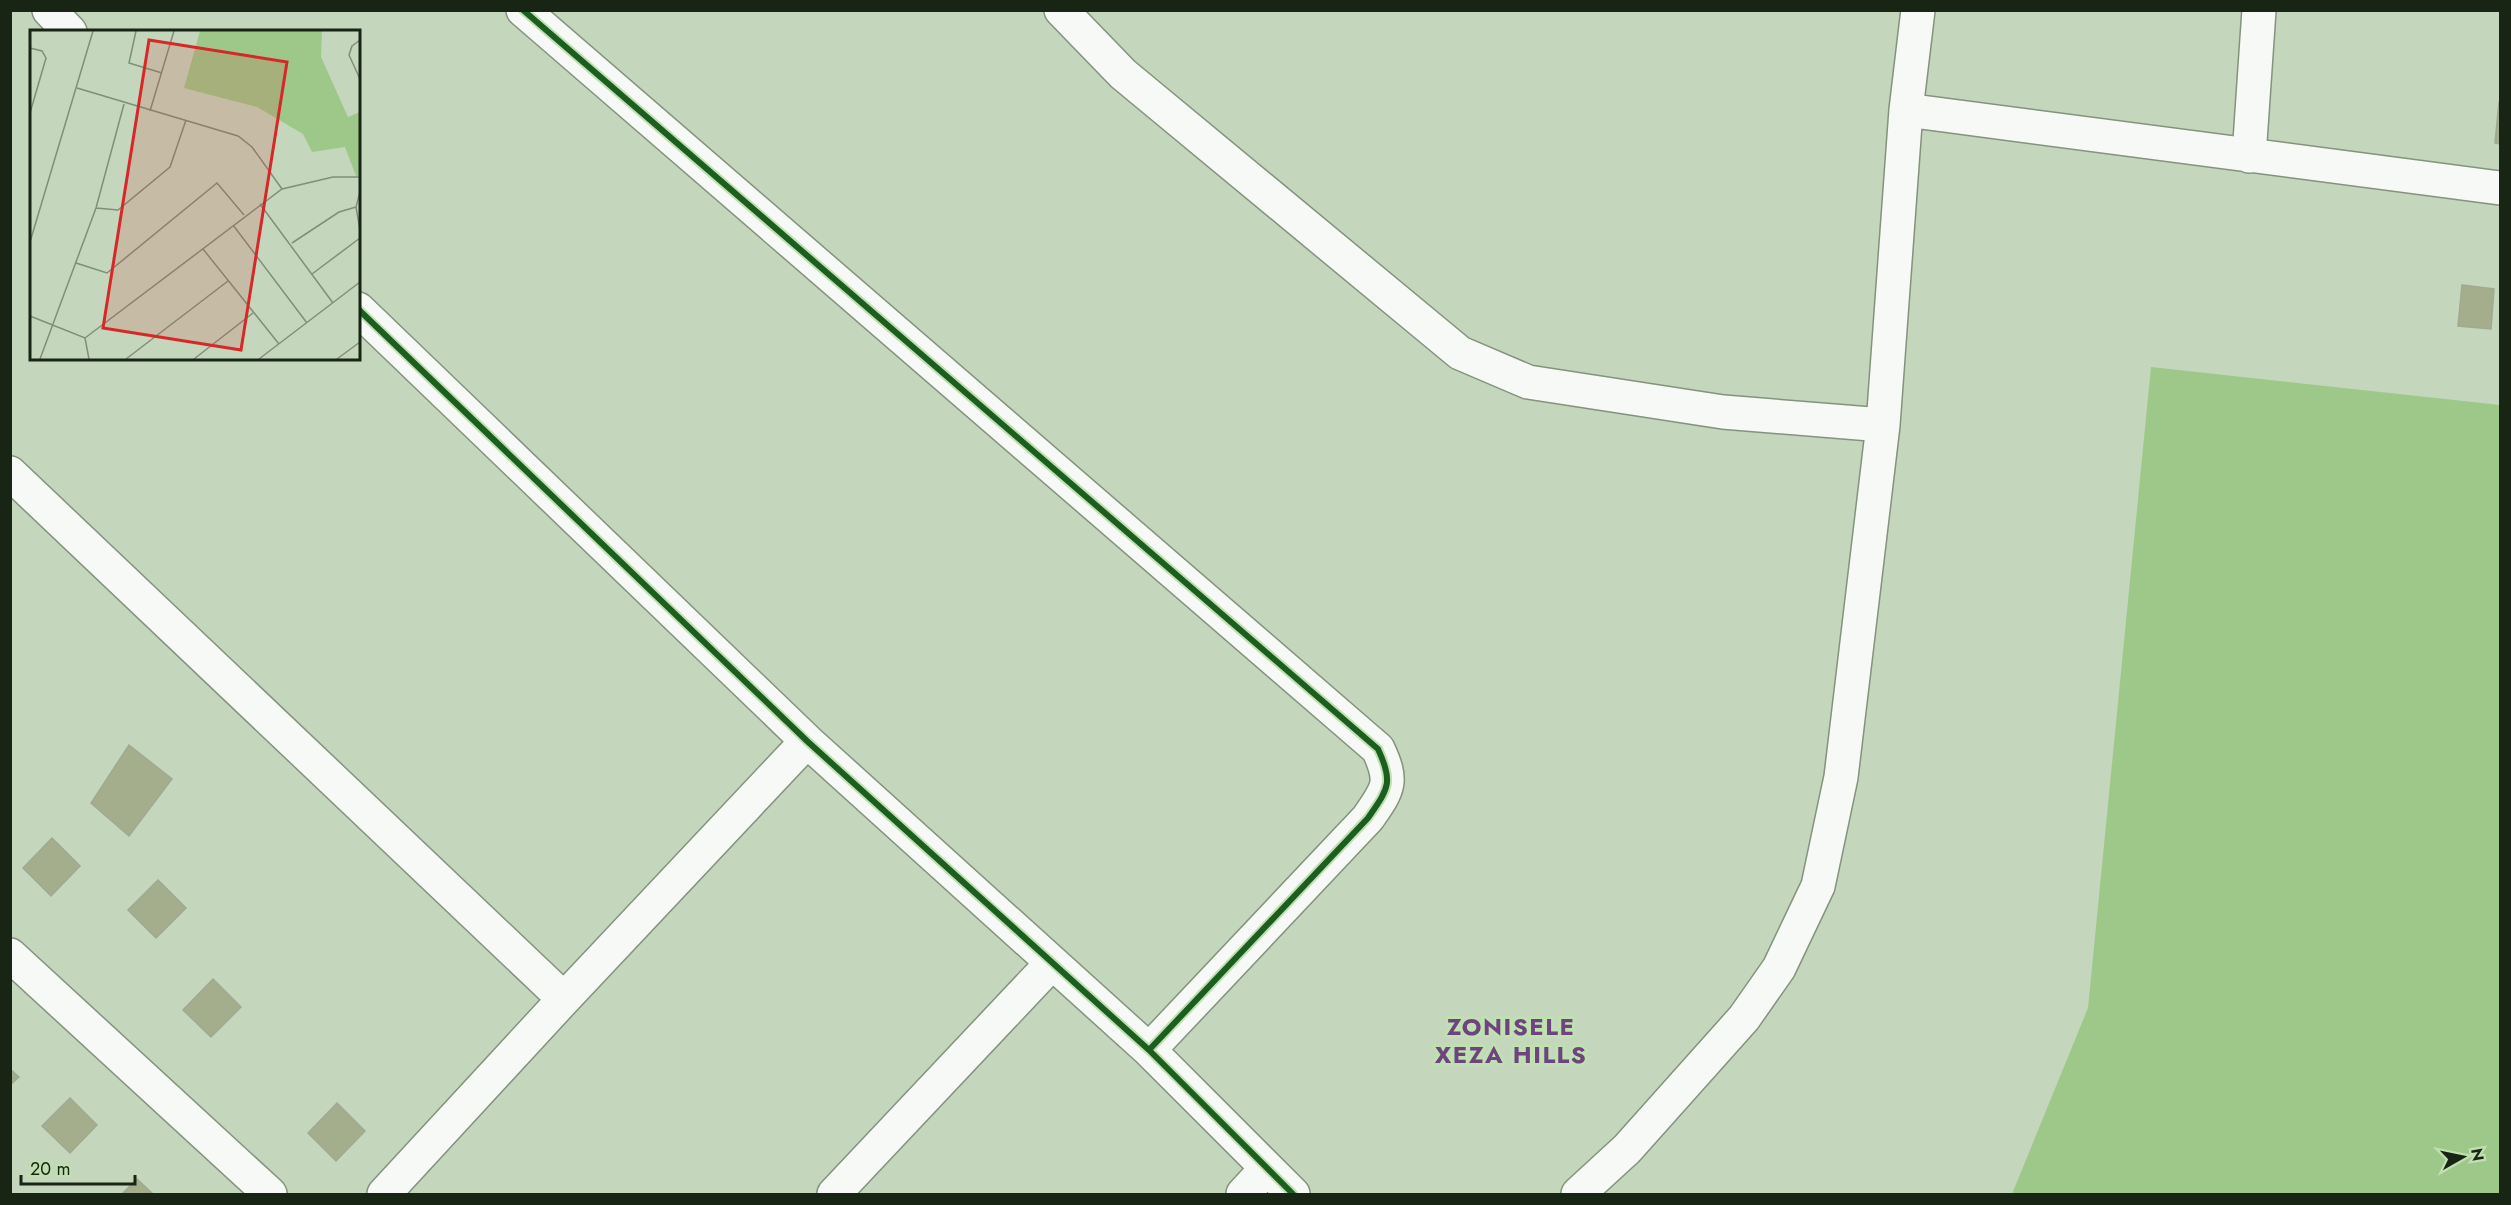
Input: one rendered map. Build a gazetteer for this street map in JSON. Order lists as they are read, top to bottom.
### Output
{
  "districts": ["ZONISELE XEZA HILLS"],
  "scale_bar": "20 m",
  "north": "right"
}
